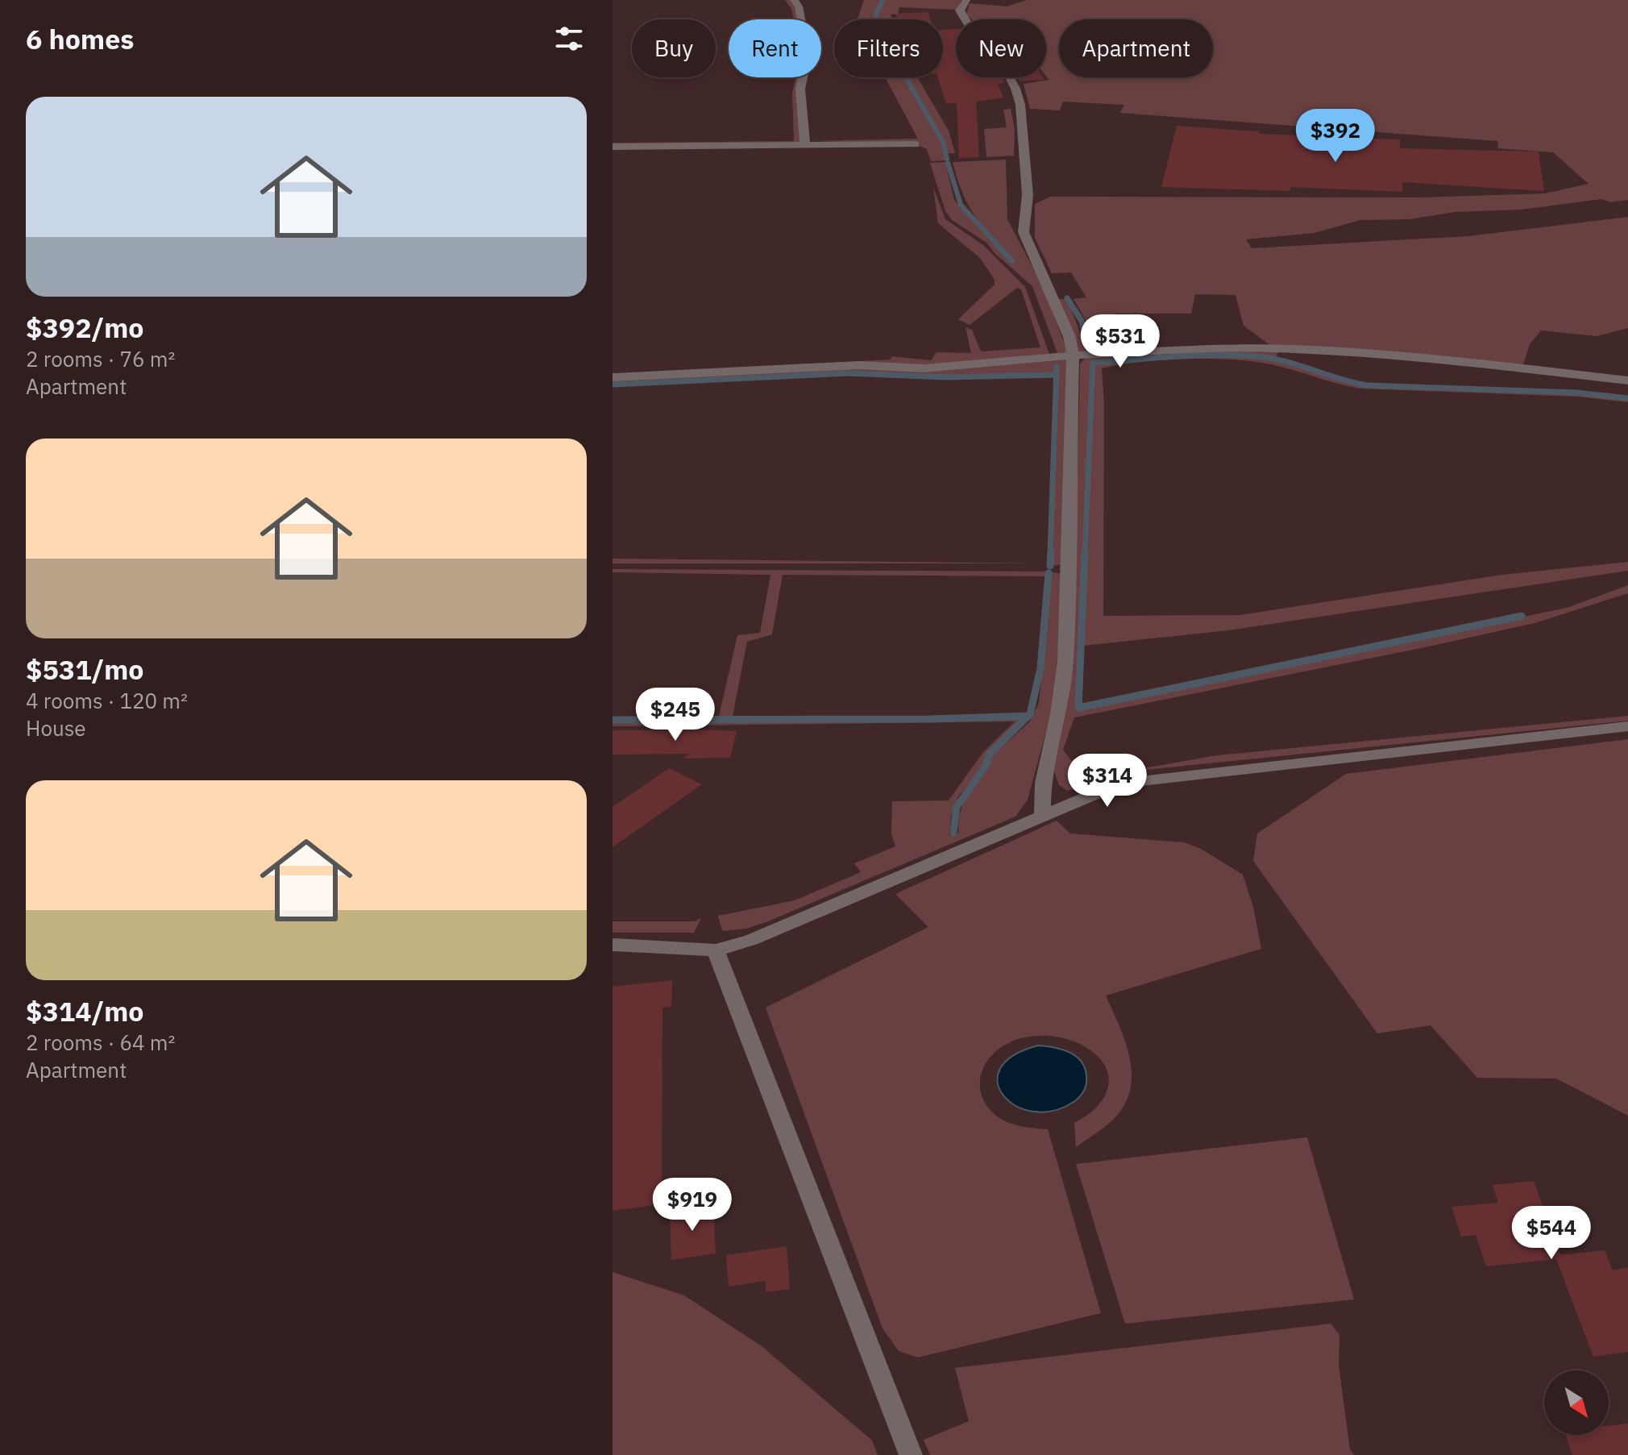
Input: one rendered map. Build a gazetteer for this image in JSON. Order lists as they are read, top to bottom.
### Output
{
  "north": "bottom right",
  "page": {
    "heading": "6 homes",
    "chip": [
      "Buy",
      "Rent",
      "Filters",
      "New",
      "Apartment"
    ],
    "list": [
      {
        "name": "$392/mo",
        "note": "2 rooms · 76 m² · Apartment"
      },
      {
        "name": "$531/mo",
        "note": "4 rooms · 120 m² · House"
      },
      {
        "name": "$314/mo",
        "note": "2 rooms · 64 m² · Apartment"
      }
    ],
    "price": [
      "$392",
      "$531",
      "$245",
      "$314",
      "$919",
      "$544"
    ]
  }
}
